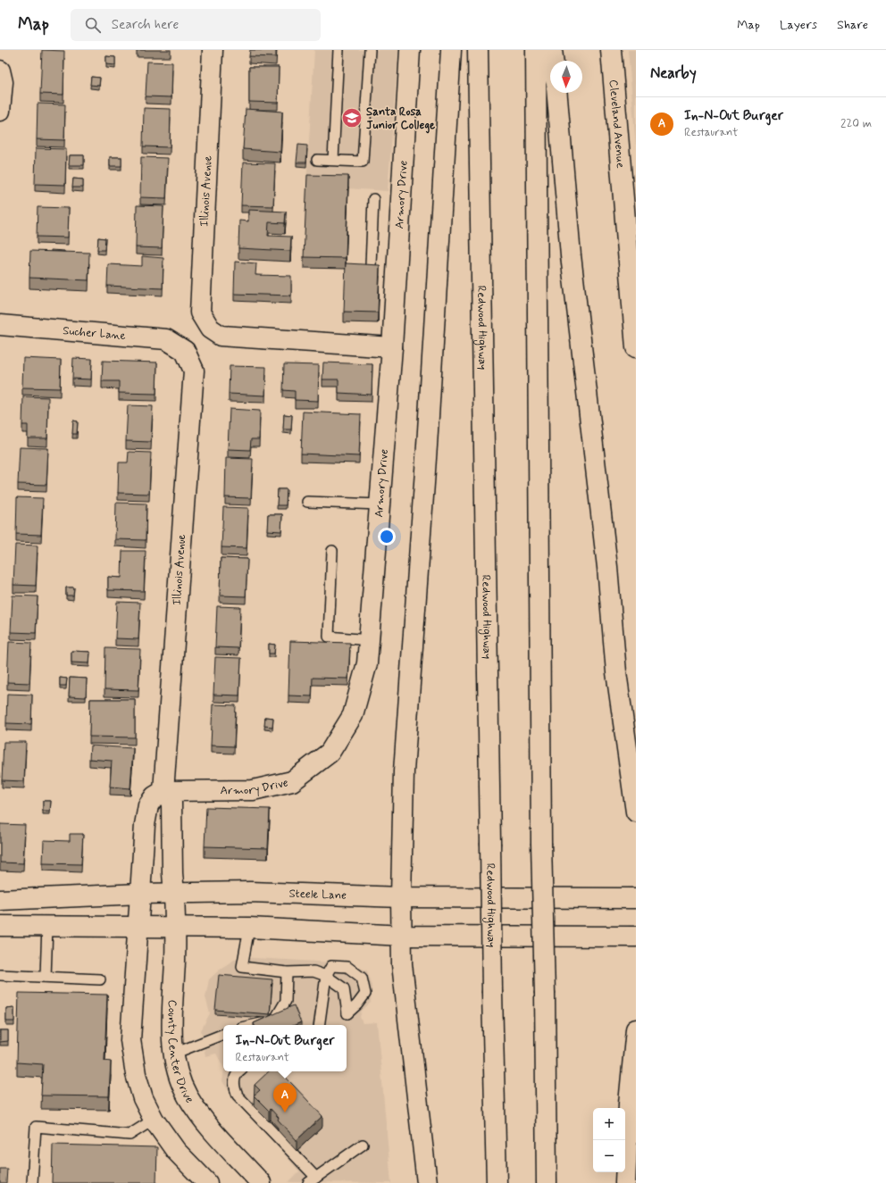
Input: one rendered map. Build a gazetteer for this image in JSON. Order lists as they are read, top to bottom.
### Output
{
  "streets": {
    "main road": [
      "Cleveland Avenue",
      "Illinois Avenue",
      "Armory Drive",
      "Redwood Highway",
      "Sucher Lane",
      "Steele Lane",
      "County Center Drive"
    ]
  },
  "crossings": [
    ["Illinois Avenue", "Armory Drive"],
    ["Illinois Avenue", "Sucher Lane"],
    ["Steele Lane", "County Center Drive"]
  ],
  "places": {
    "school or university": ["Santa Rosa Junior College"]
  },
  "north": "bottom",
  "page": {
    "header": "Map",
    "search": "Search here",
    "nav": ["Map", "Layers", "Share"],
    "heading": "Nearby",
    "list": [
      {
        "mark": "A",
        "name": "In-N-Out Burger",
        "note": "Restaurant",
        "value": "220 m"
      }
    ],
    "popup": ["In-N-Out Burger", "Restaurant"],
    "pins": "A",
    "map_buttons": ["+", "−"]
  }
}
